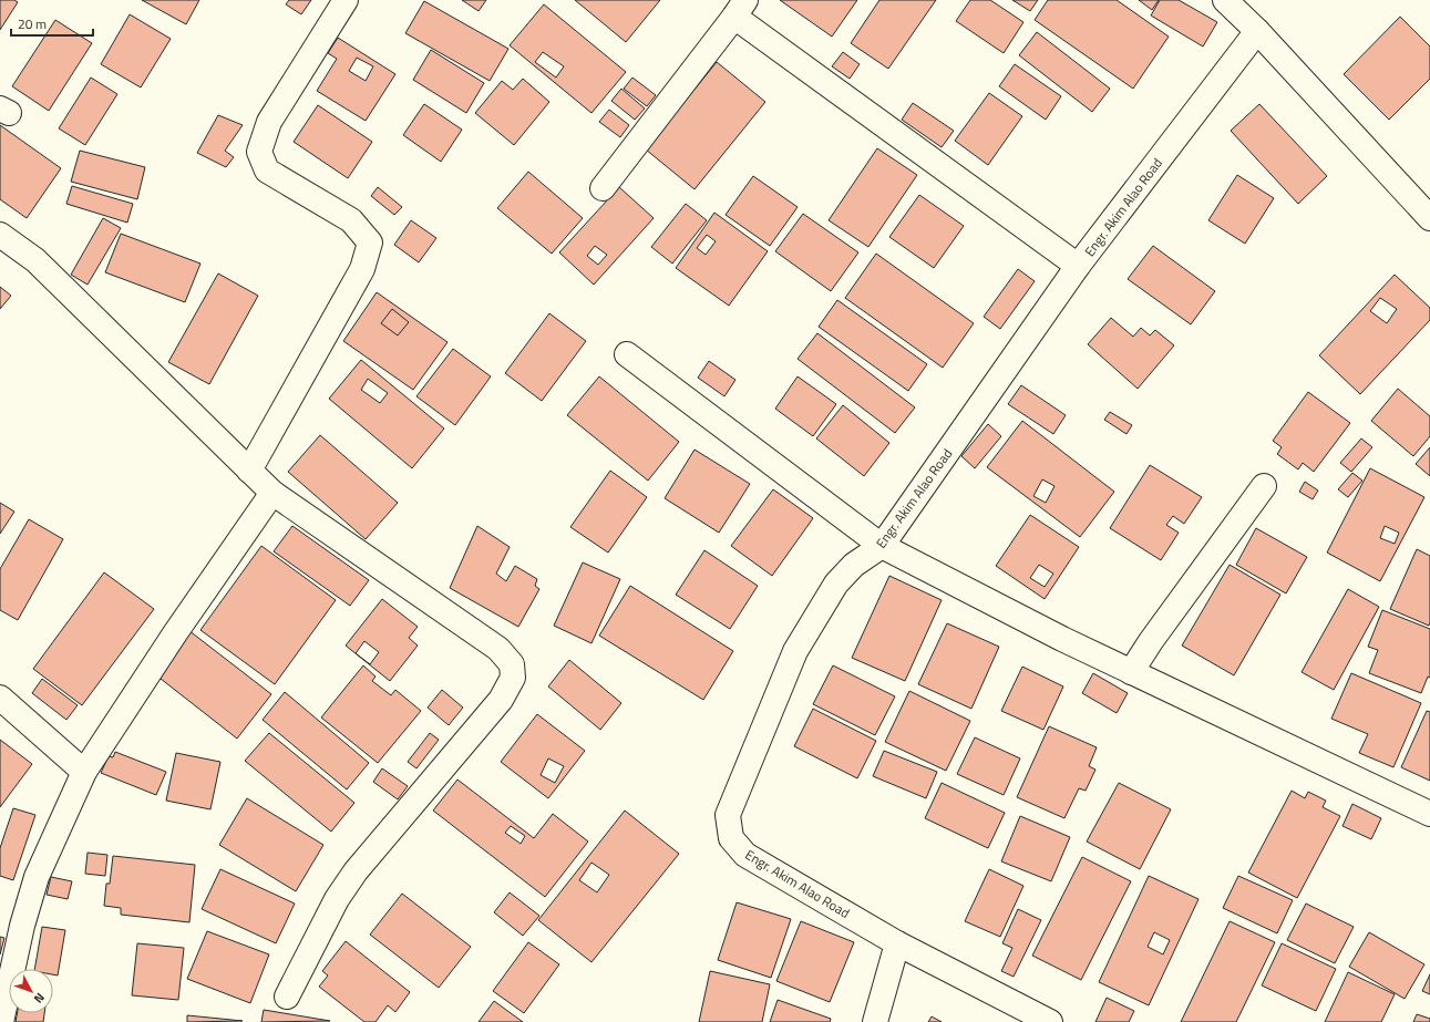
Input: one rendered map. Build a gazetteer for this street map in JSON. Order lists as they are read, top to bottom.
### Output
{
  "streets": {
    "street": ["Engr. Akim Alao Road"]
  },
  "scale_bar": "20 m",
  "north": "bottom right"
}
